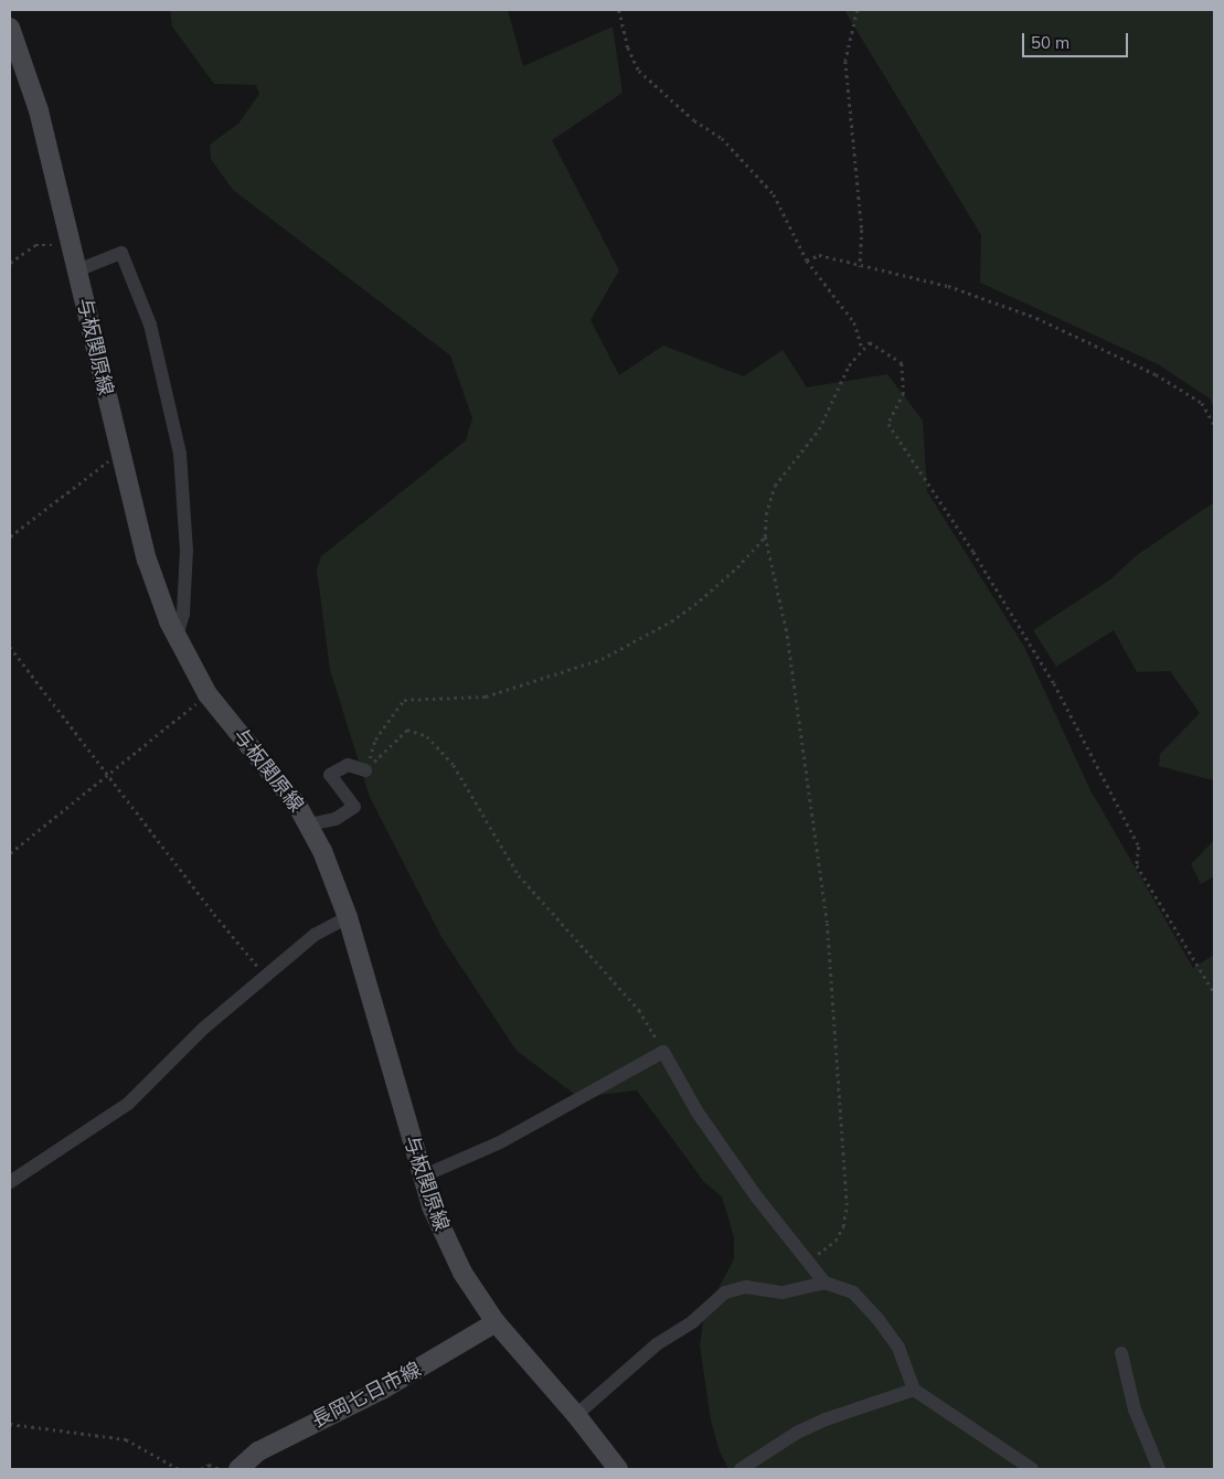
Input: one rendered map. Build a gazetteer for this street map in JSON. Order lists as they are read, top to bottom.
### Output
{
  "streets": {
    "main road": ["与板関原線", "長岡七日市線"]
  },
  "crossings": [
    ["与板関原線", "長岡七日市線"]
  ],
  "scale_bar": "50 m"
}
